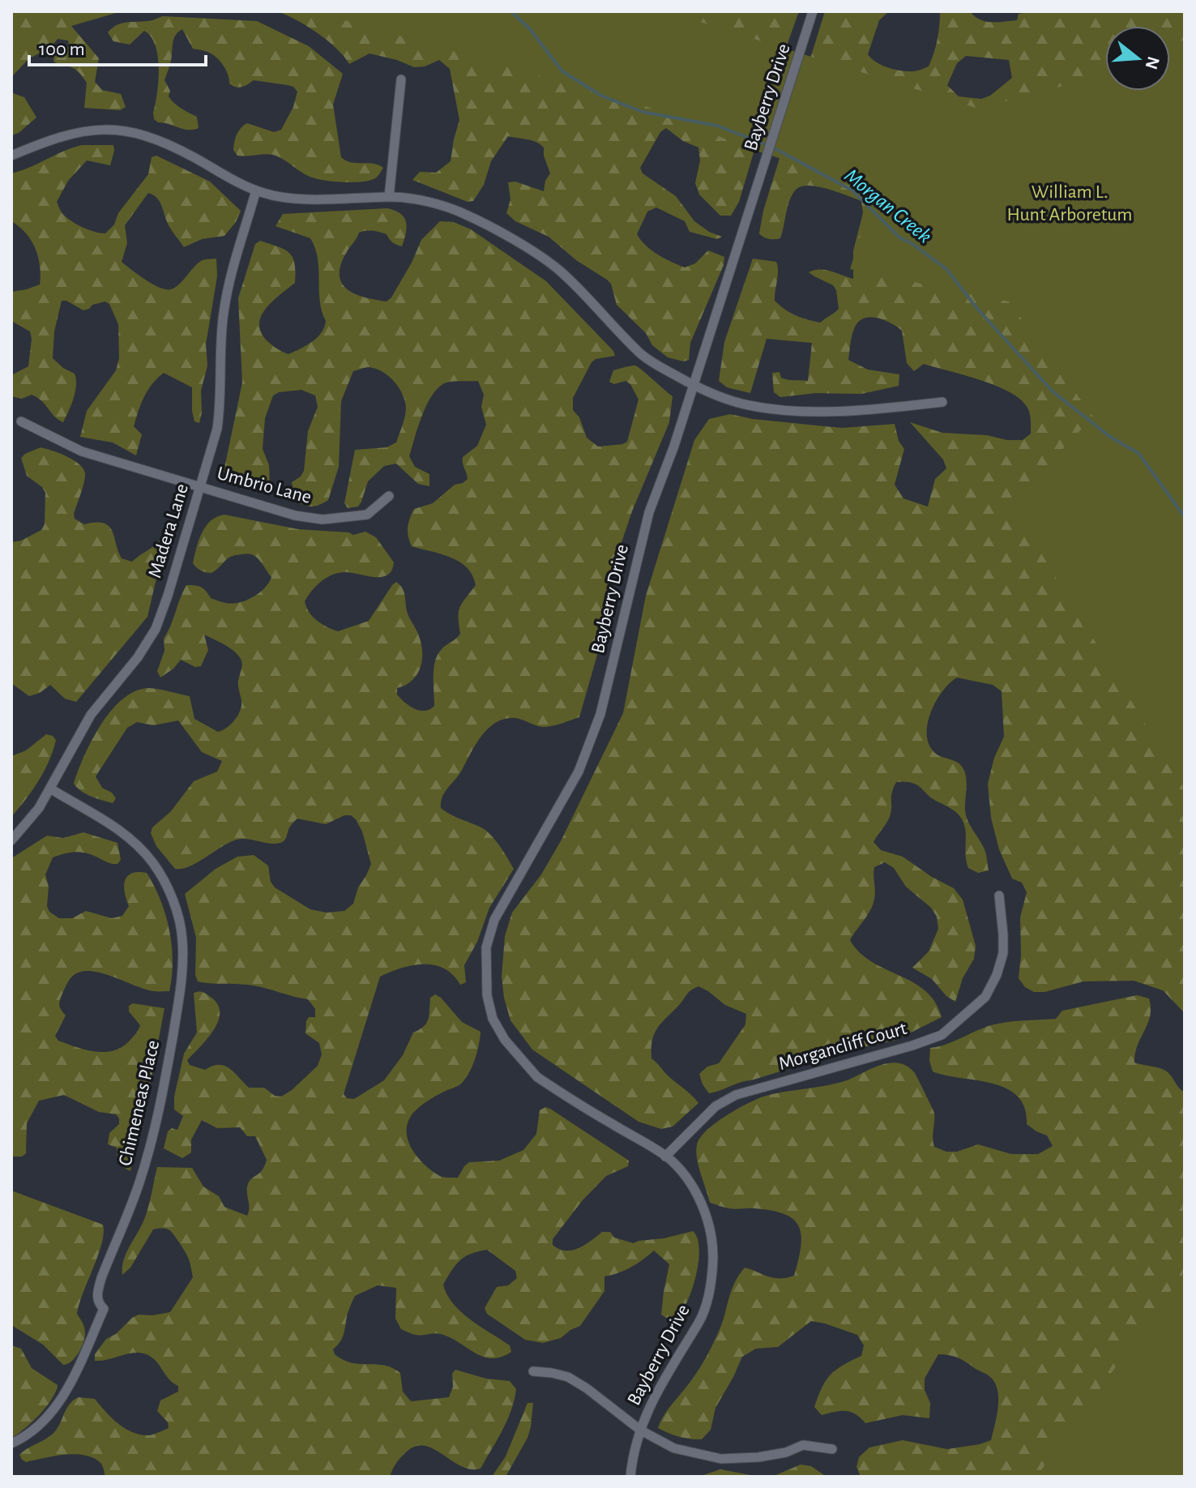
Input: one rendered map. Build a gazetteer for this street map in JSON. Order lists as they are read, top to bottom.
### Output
{
  "streets": {
    "street": [
      "Bayberry Drive",
      "Umbrio Lane",
      "Madera Lane",
      "Morgancliff Court",
      "Chimeneas Place"
    ]
  },
  "crossings": [
    ["Bayberry Drive", "Morgancliff Court"],
    ["Umbrio Lane", "Madera Lane"],
    ["Madera Lane", "Chimeneas Place"]
  ],
  "water": ["Morgan Creek"],
  "parks": ["William L. Hunt Arboretum"],
  "scale_bar": "100 m",
  "north": "right"
}
